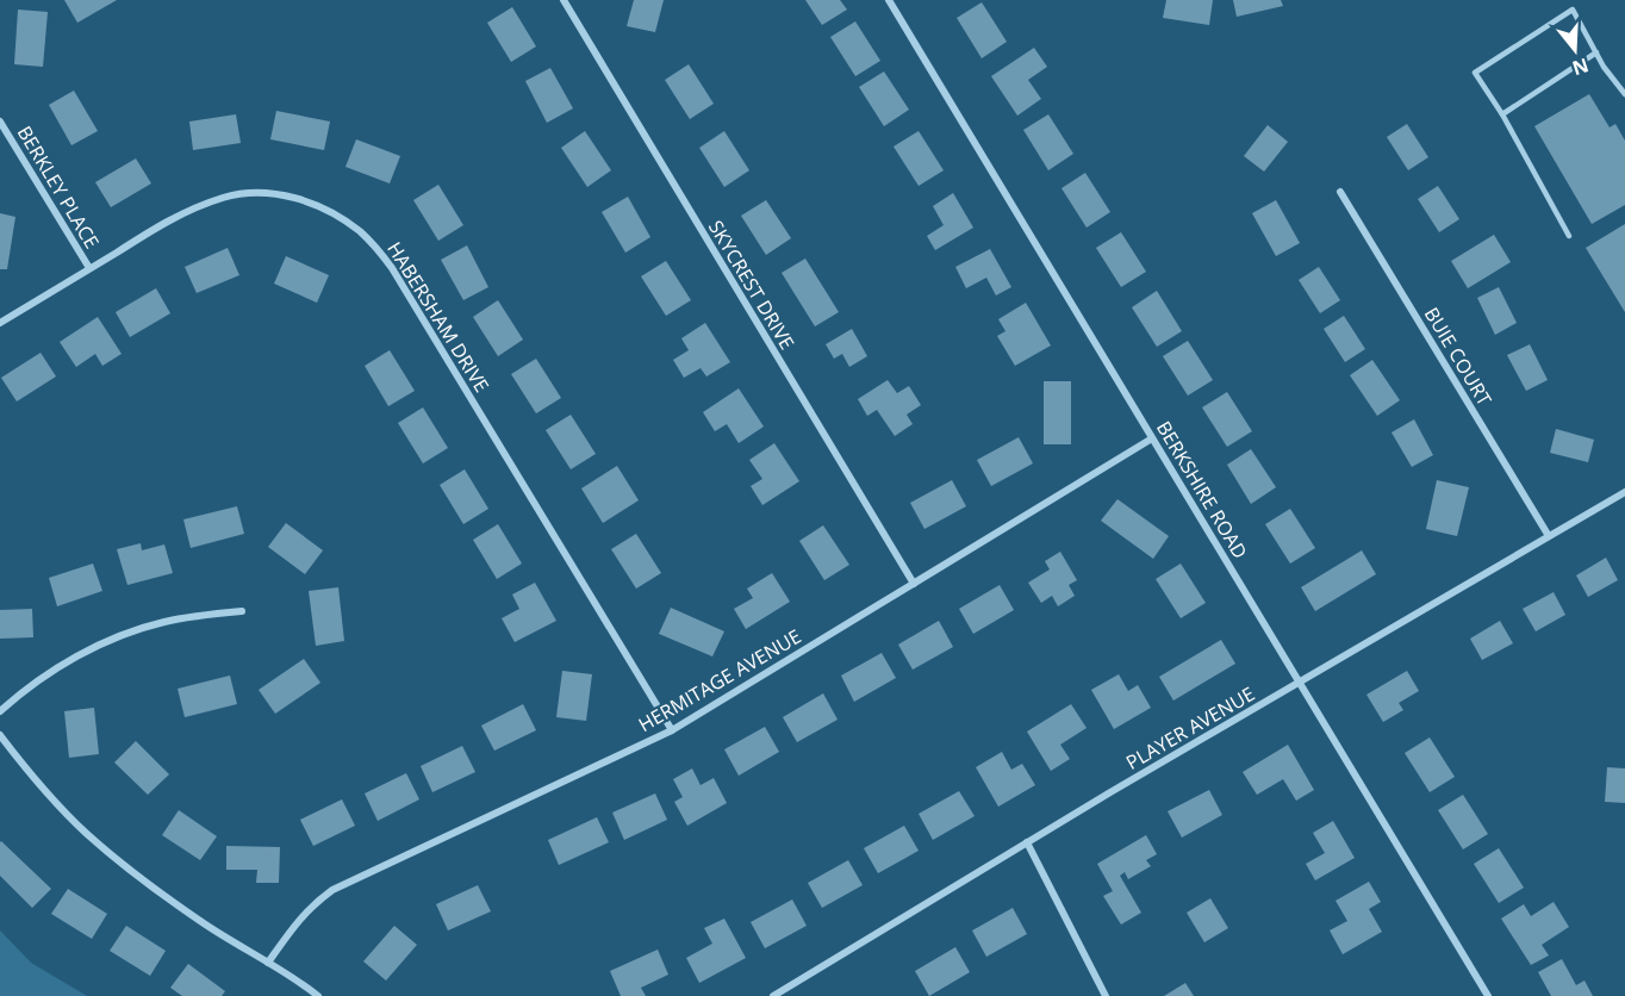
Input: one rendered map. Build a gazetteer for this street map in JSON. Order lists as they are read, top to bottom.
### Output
{
  "streets": {
    "street": [
      "BERKLEY PLACE",
      "SKYCREST DRIVE",
      "HABERSHAM DRIVE",
      "BUIE COURT",
      "BERKSHIRE ROAD",
      "HERMITAGE AVENUE",
      "PLAYER AVENUE"
    ]
  },
  "crossings": [
    ["BERKLEY PLACE", "HABERSHAM DRIVE"],
    ["SKYCREST DRIVE", "HERMITAGE AVENUE"],
    ["HABERSHAM DRIVE", "HERMITAGE AVENUE"],
    ["BUIE COURT", "PLAYER AVENUE"],
    ["BERKSHIRE ROAD", "HERMITAGE AVENUE"],
    ["BERKSHIRE ROAD", "PLAYER AVENUE"]
  ],
  "north": "bottom"
}
